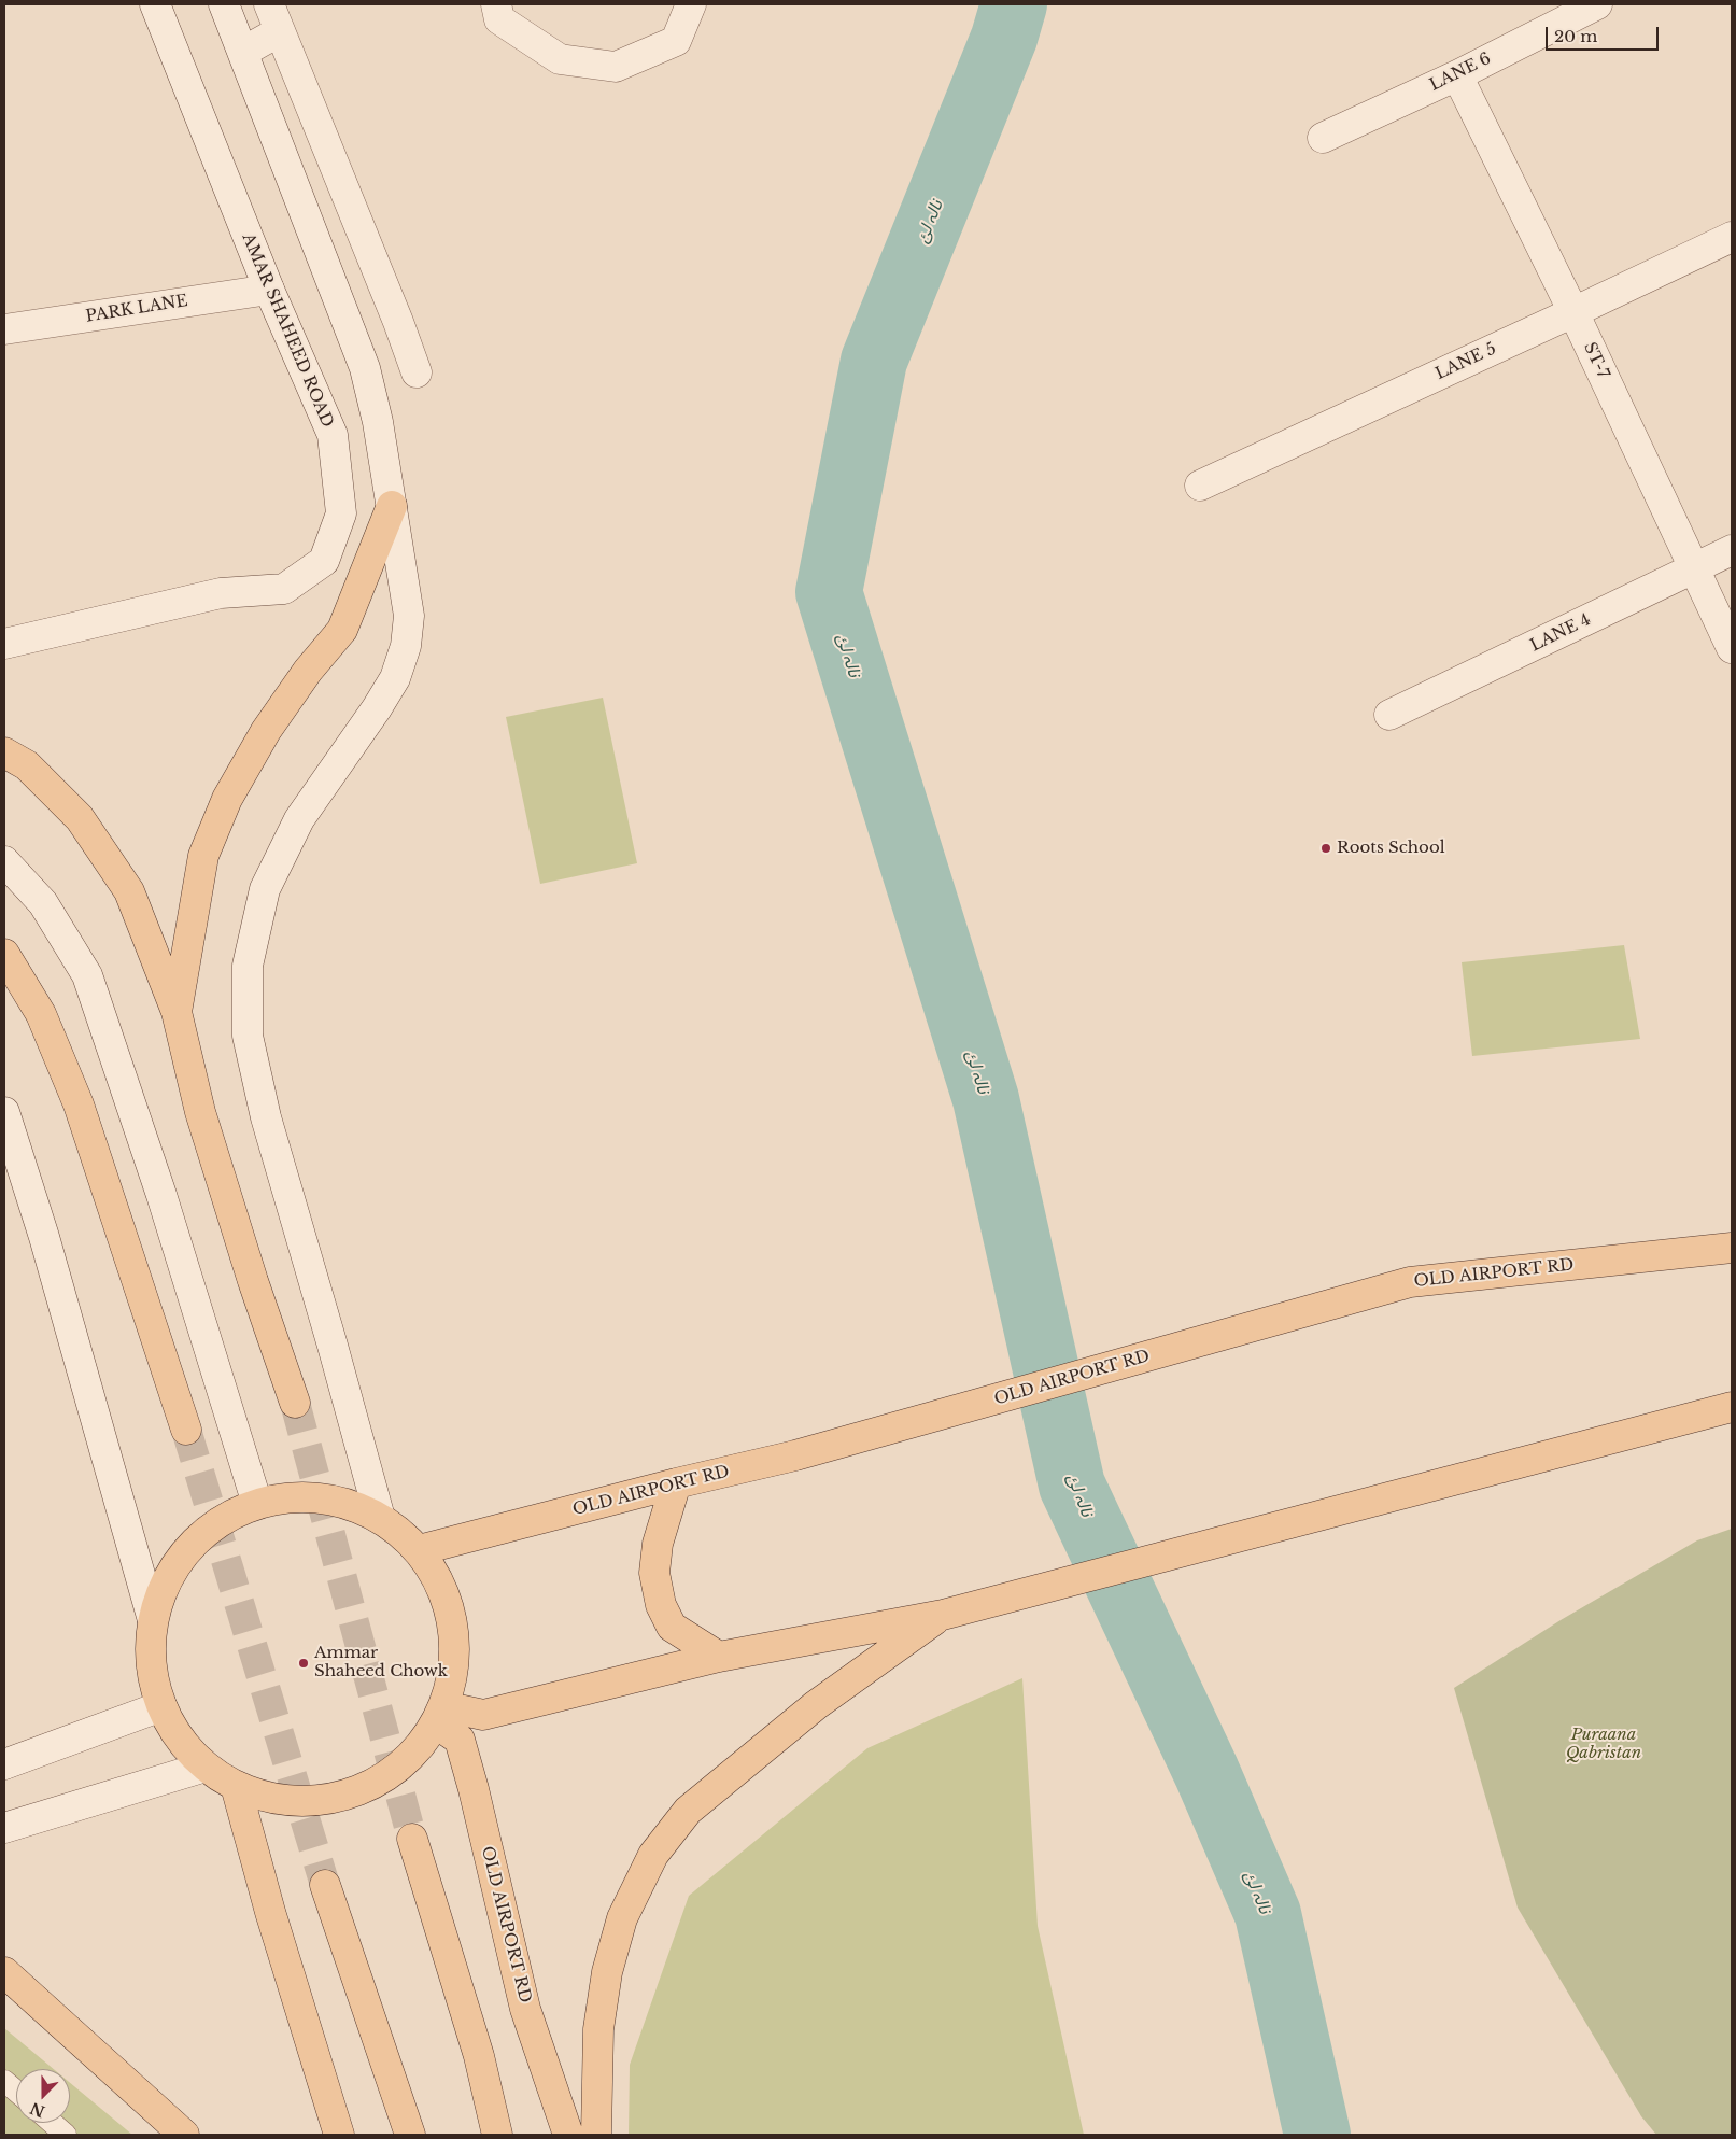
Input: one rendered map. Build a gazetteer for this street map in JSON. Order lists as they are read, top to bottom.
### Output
{
  "streets": {
    "main road": [
      "LANE 6",
      "PARK LANE",
      "AMAR SHAHEED ROAD",
      "ST-7",
      "LANE 5",
      "LANE 4",
      "OLD AIRPORT RD"
    ]
  },
  "crossings": [
    ["LANE 6", "ST-7"],
    ["PARK LANE", "AMAR SHAHEED ROAD"],
    ["ST-7", "LANE 5"],
    ["ST-7", "LANE 4"]
  ],
  "water": ["نالہ لئ"],
  "parks": ["Puraana Qabristan"],
  "places": ["Roots School", "Ammar Shaheed Chowk"],
  "scale_bar": "20 m",
  "north": "bottom"
}
